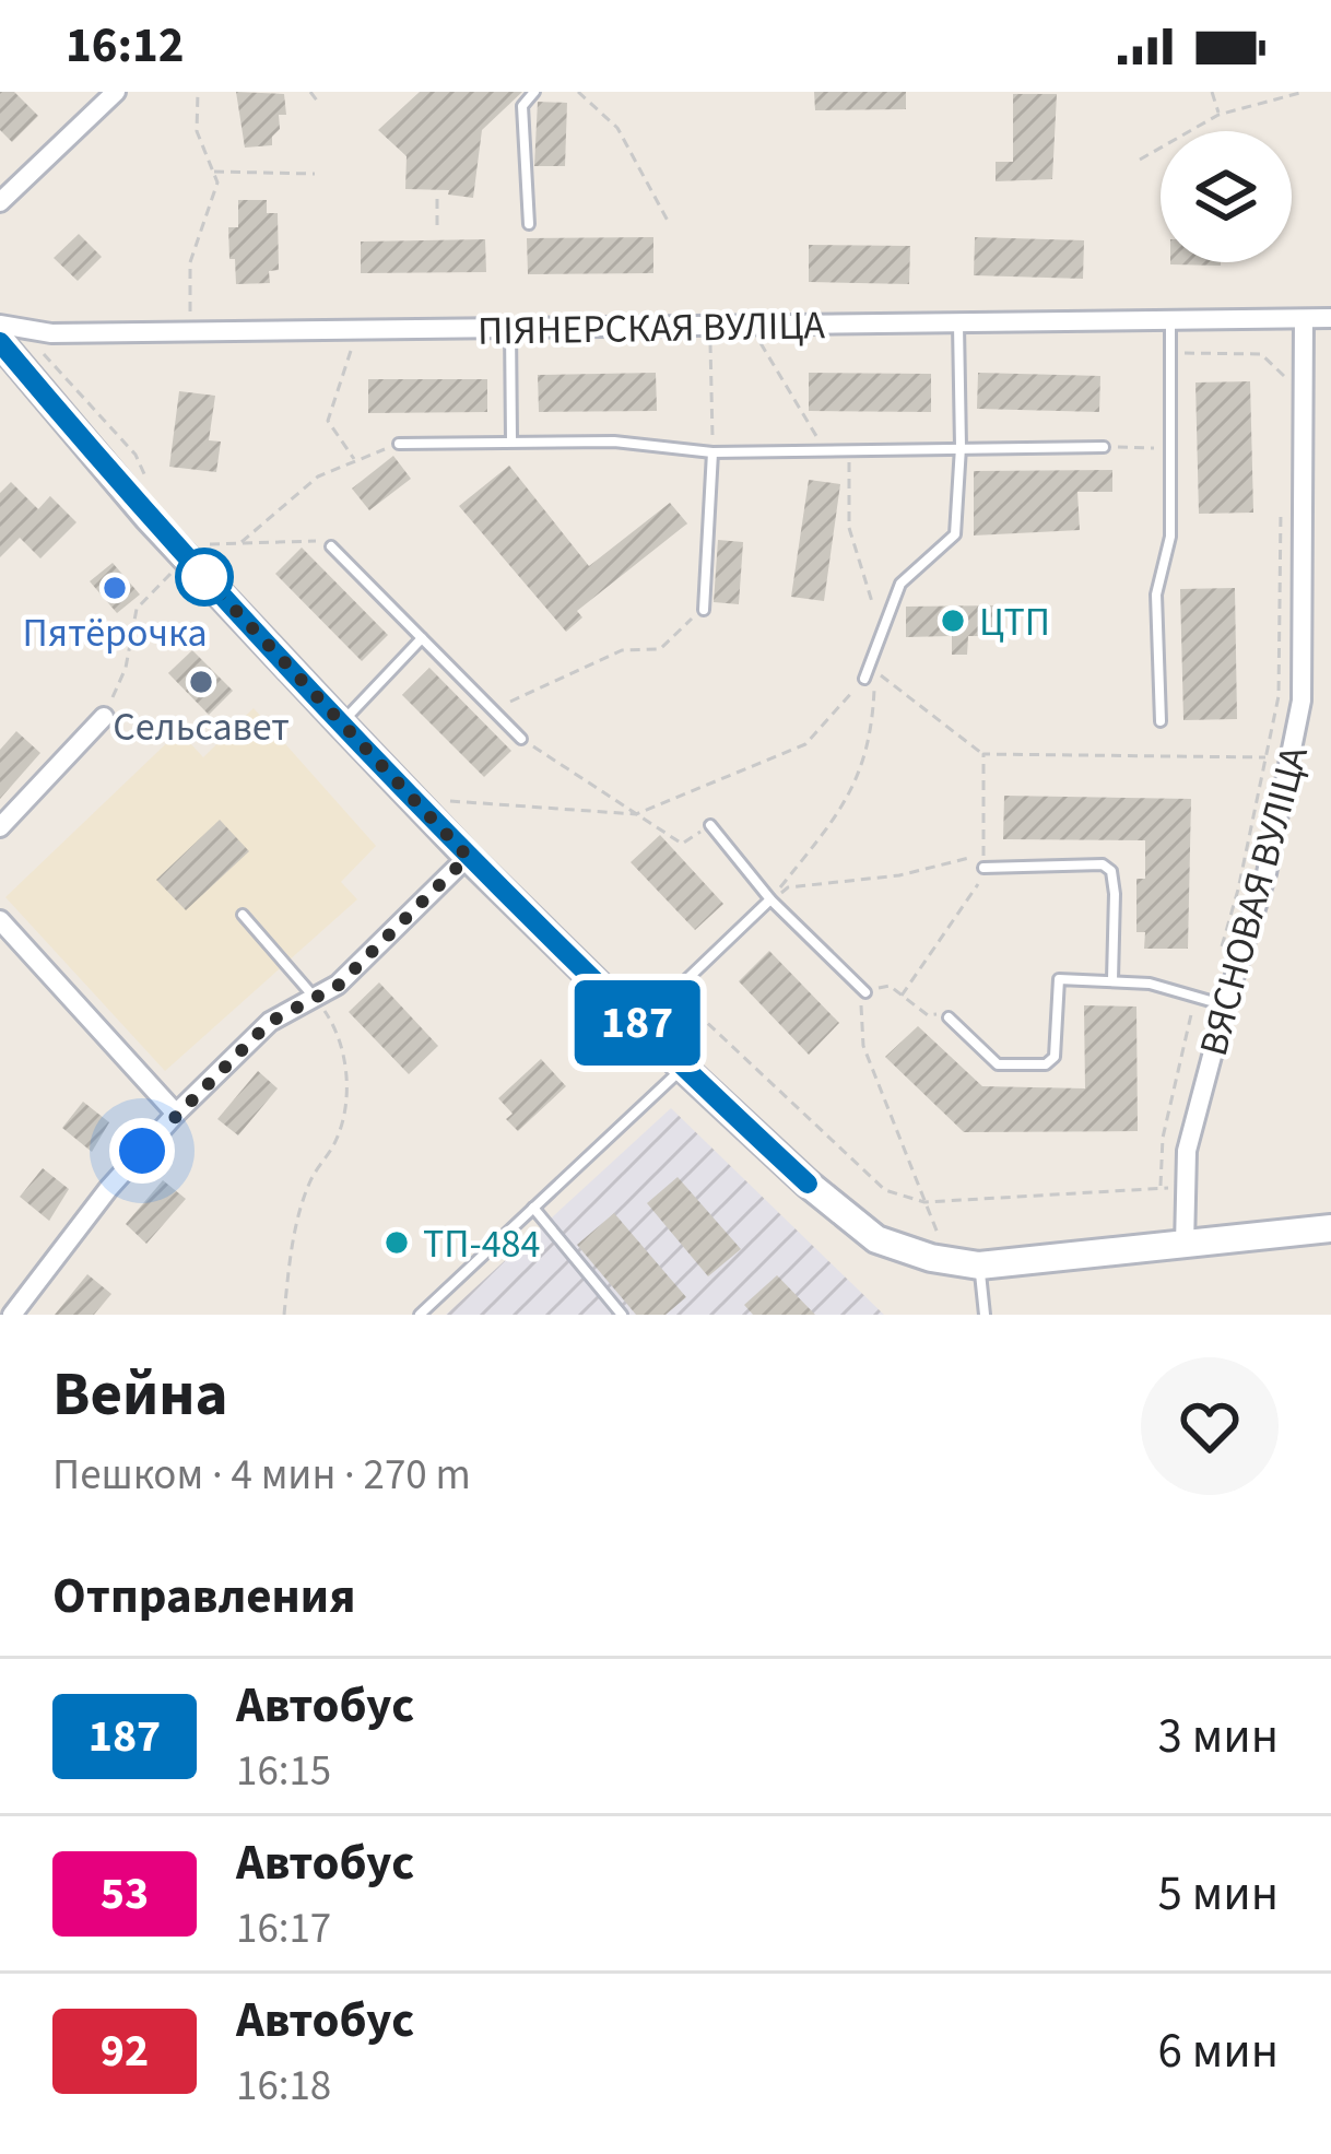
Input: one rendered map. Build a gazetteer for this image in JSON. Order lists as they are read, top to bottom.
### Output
{
  "streets": {
    "street": ["ПІЯНЕРСКАЯ ВУЛІЦА", "ВЯСНОВАЯ ВУЛІЦА"]
  },
  "crossings": [
    ["ПІЯНЕРСКАЯ ВУЛІЦА", "ВЯСНОВАЯ ВУЛІЦА"]
  ],
  "places": [
    "Пятёрочка",
    "ЦТП",
    "Сельсавет",
    "ТП-484"
  ],
  "lines": ["bus line 187"],
  "page": {
    "status": "16:12",
    "on_map": "187",
    "heading": [
      ["Вейна", "Пешком · 4 мин · 270 m"],
      "Отправления"
    ],
    "list": [
      {
        "mark": "187",
        "name": "Автобус",
        "note": "16:15",
        "value": "3 мин"
      },
      {
        "mark": "53",
        "name": "Автобус",
        "note": "16:17",
        "value": "5 мин"
      },
      {
        "mark": "92",
        "name": "Автобус",
        "note": "16:18",
        "value": "6 мин"
      }
    ]
  }
}
